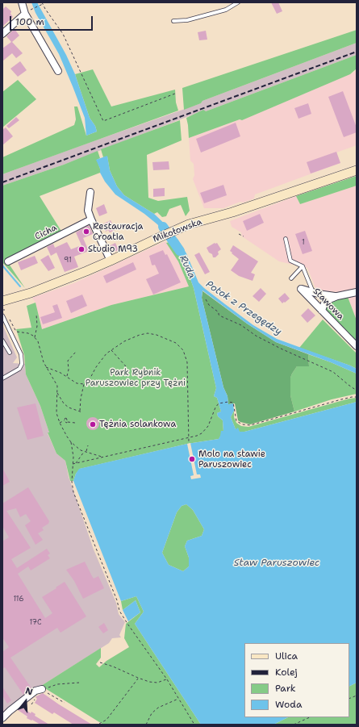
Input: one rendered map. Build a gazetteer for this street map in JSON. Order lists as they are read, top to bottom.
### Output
{
  "streets": {
    "main road": ["Mikołowska"],
    "street": ["Cicha", "Stawowa"]
  },
  "water": ["Ruda", "Potok z Przegędzy", "Staw Paruszowiec"],
  "parks": ["Park Rybnik Paruszowiec przy Tężni"],
  "places": [
    "Restauracja Croatia",
    "Studio M93",
    "Tężnia solankowa",
    "Molo na stawie Paruszowiec"
  ],
  "house_numbers": [
    "1",
    "91",
    "116",
    "17C"
  ],
  "legend": [
    "Ulica",
    "Kolej",
    "Park",
    "Woda"
  ],
  "scale_bar": "100 m",
  "north": "top"
}
